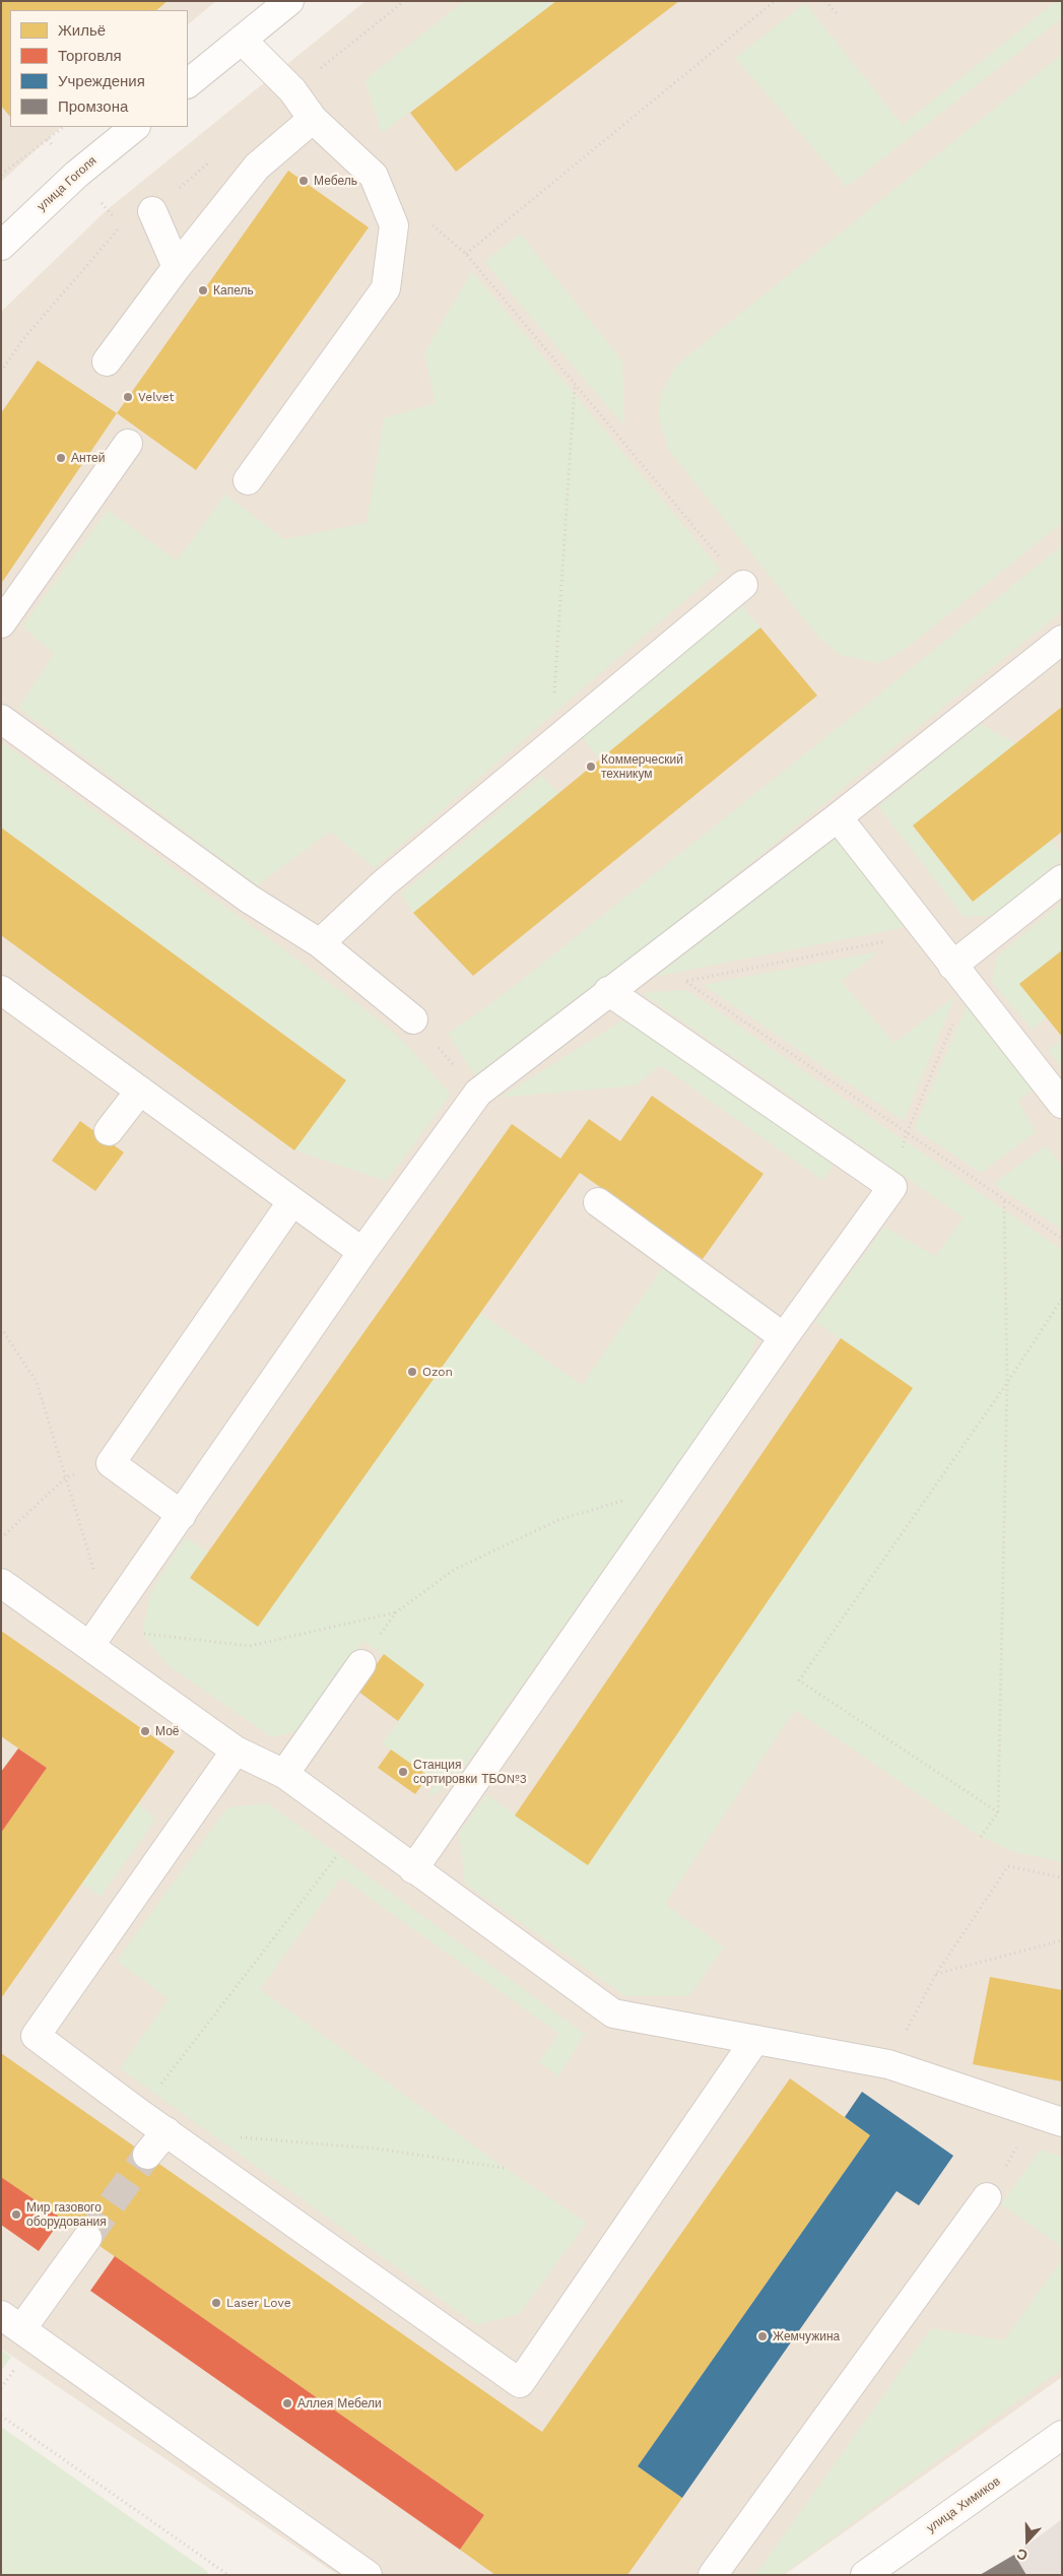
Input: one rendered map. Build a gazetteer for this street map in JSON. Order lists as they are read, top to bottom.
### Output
{
  "streets": {
    "street": ["улица Гоголя", "улица Химиков"]
  },
  "places": [
    "Мебель",
    "Капель",
    "Velvet",
    "Антей",
    "Коммерческий техникум",
    "Ozon",
    "Моё",
    "Станция сортировки ТБО№3",
    "Мир газового оборудования",
    "Laser Love",
    "Жемчужина",
    "Аллея Мебели"
  ],
  "legend": [
    "Жильё",
    "Торговля",
    "Учреждения",
    "Промзона"
  ],
  "north": "bottom"
}
